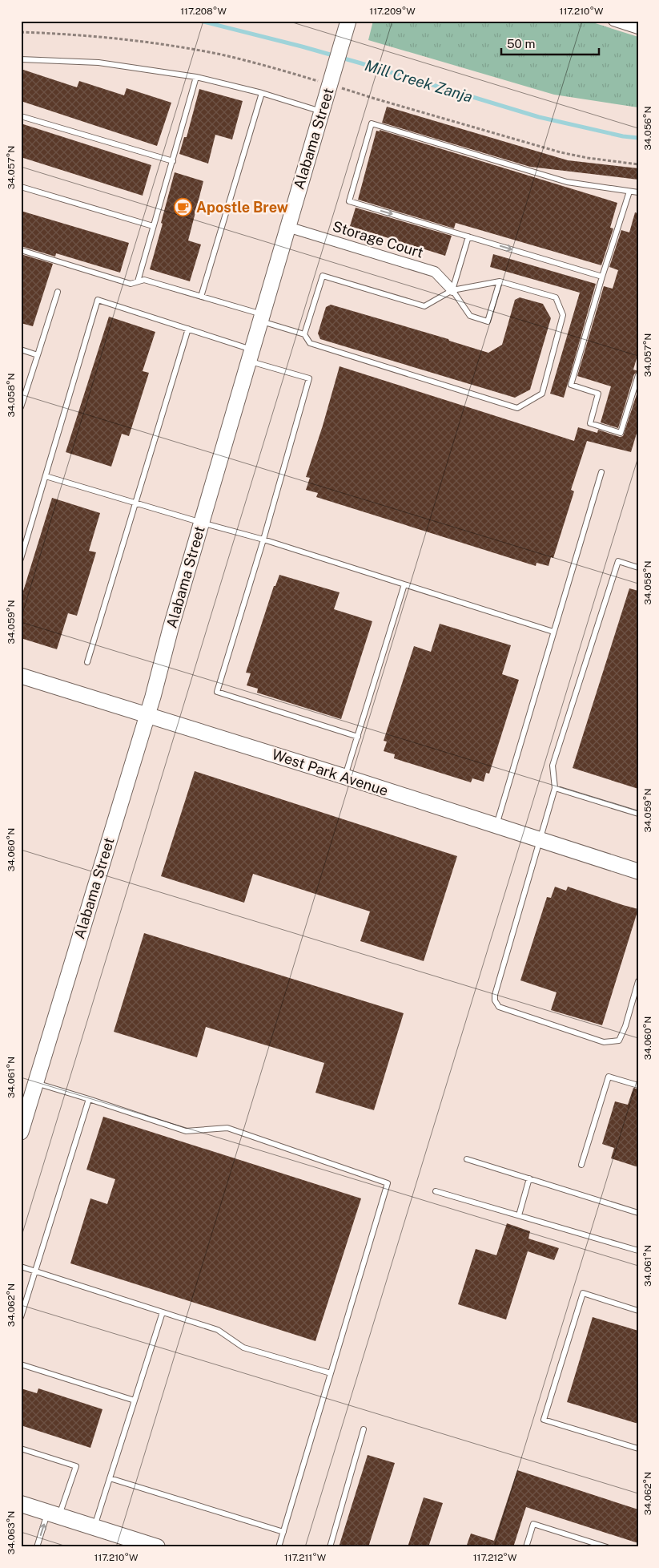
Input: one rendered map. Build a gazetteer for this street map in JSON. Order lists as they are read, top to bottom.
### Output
{
  "streets": {
    "main road": ["Alabama Street", "West Park Avenue"],
    "street": ["Storage Court"]
  },
  "crossings": [
    ["Alabama Street", "Storage Court"],
    ["Alabama Street", "West Park Avenue"]
  ],
  "water": ["Mill Creek Zanja"],
  "places": {
    "cafe": ["Apostle Brew"]
  },
  "scale_bar": "50 m",
  "coordinates": [
    "117.208°W",
    "117.209°W",
    "117.210°W",
    "34.056°N",
    "34.057°N",
    "34.058°N",
    "34.059°N",
    "34.060°N",
    "34.061°N",
    "34.062°N",
    "34.063°N",
    "117.211°W",
    "117.212°W"
  ]
}
